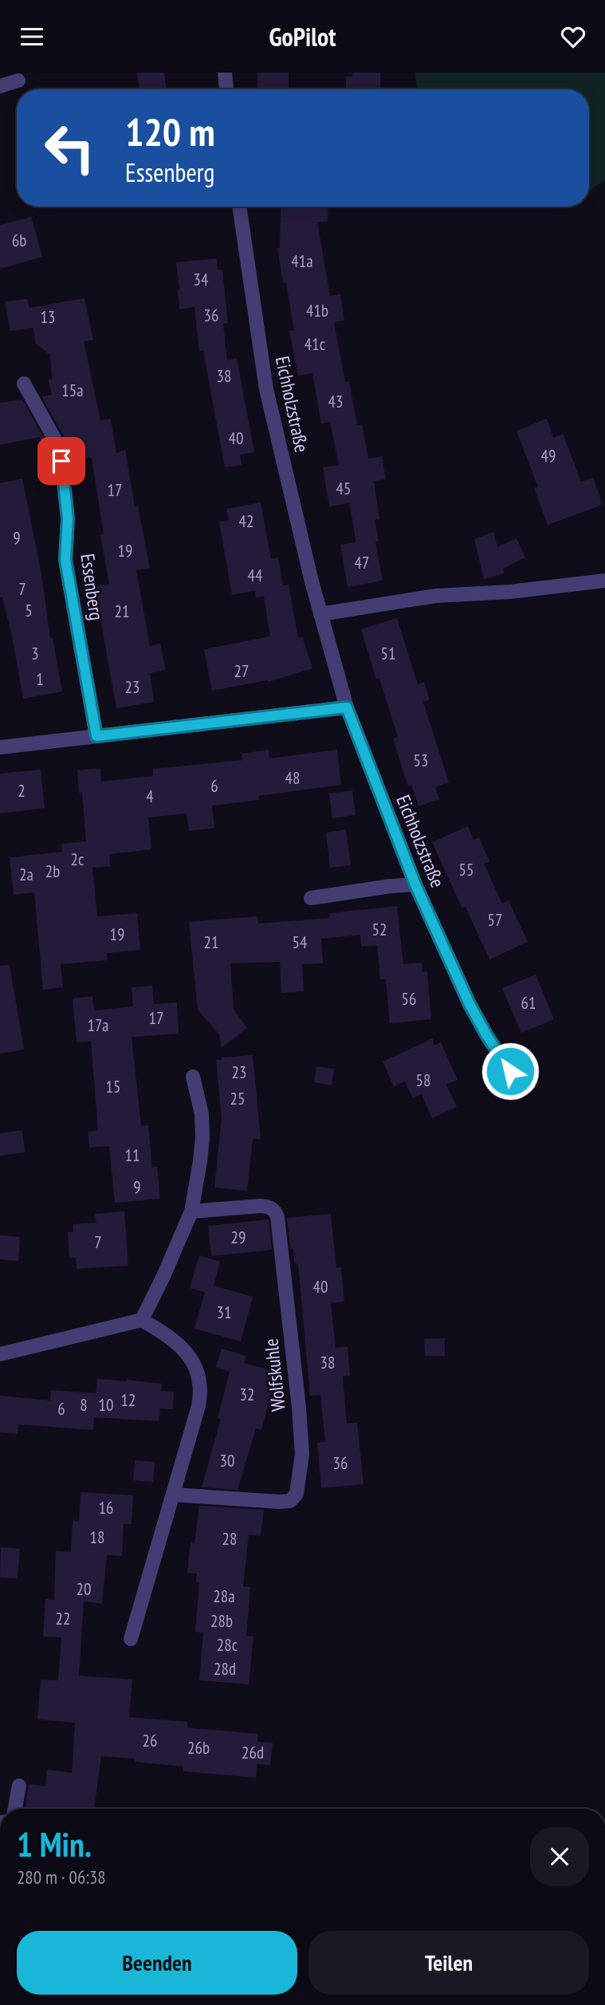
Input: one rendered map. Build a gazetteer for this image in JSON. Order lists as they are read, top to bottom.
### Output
{
  "streets": {
    "street": ["Eichholzstraße", "Essenberg", "Wolfskuhle"]
  },
  "house_numbers": [
    "6b",
    "41a",
    "34",
    "41b",
    "36",
    "13",
    "41c",
    "38",
    "15a",
    "43",
    "40",
    "49",
    "45",
    "17",
    "42",
    "9",
    "19",
    "47",
    "44",
    "7",
    "5",
    "21",
    "3",
    "51",
    "27",
    "1",
    "23",
    "53",
    "48",
    "6",
    "2",
    "4",
    "2c",
    "55",
    "2b",
    "2a",
    "57",
    "52",
    "19",
    "21",
    "54",
    "56",
    "61",
    "17",
    "17a",
    "23",
    "58",
    "15",
    "25",
    "11",
    "9",
    "29",
    "7",
    "40",
    "31",
    "38",
    "32",
    "12",
    "8",
    "10",
    "6",
    "30",
    "36",
    "16",
    "18",
    "28",
    "20",
    "28a",
    "22",
    "28b",
    "28c",
    "28d",
    "26",
    "26b",
    "26d"
  ],
  "page": {
    "header": "GoPilot",
    "turn": ["120 m", "Essenberg"],
    "heading": ["1 Min.", "280 m · 06:38"],
    "buttons": ["Beenden", "Teilen"]
  }
}
